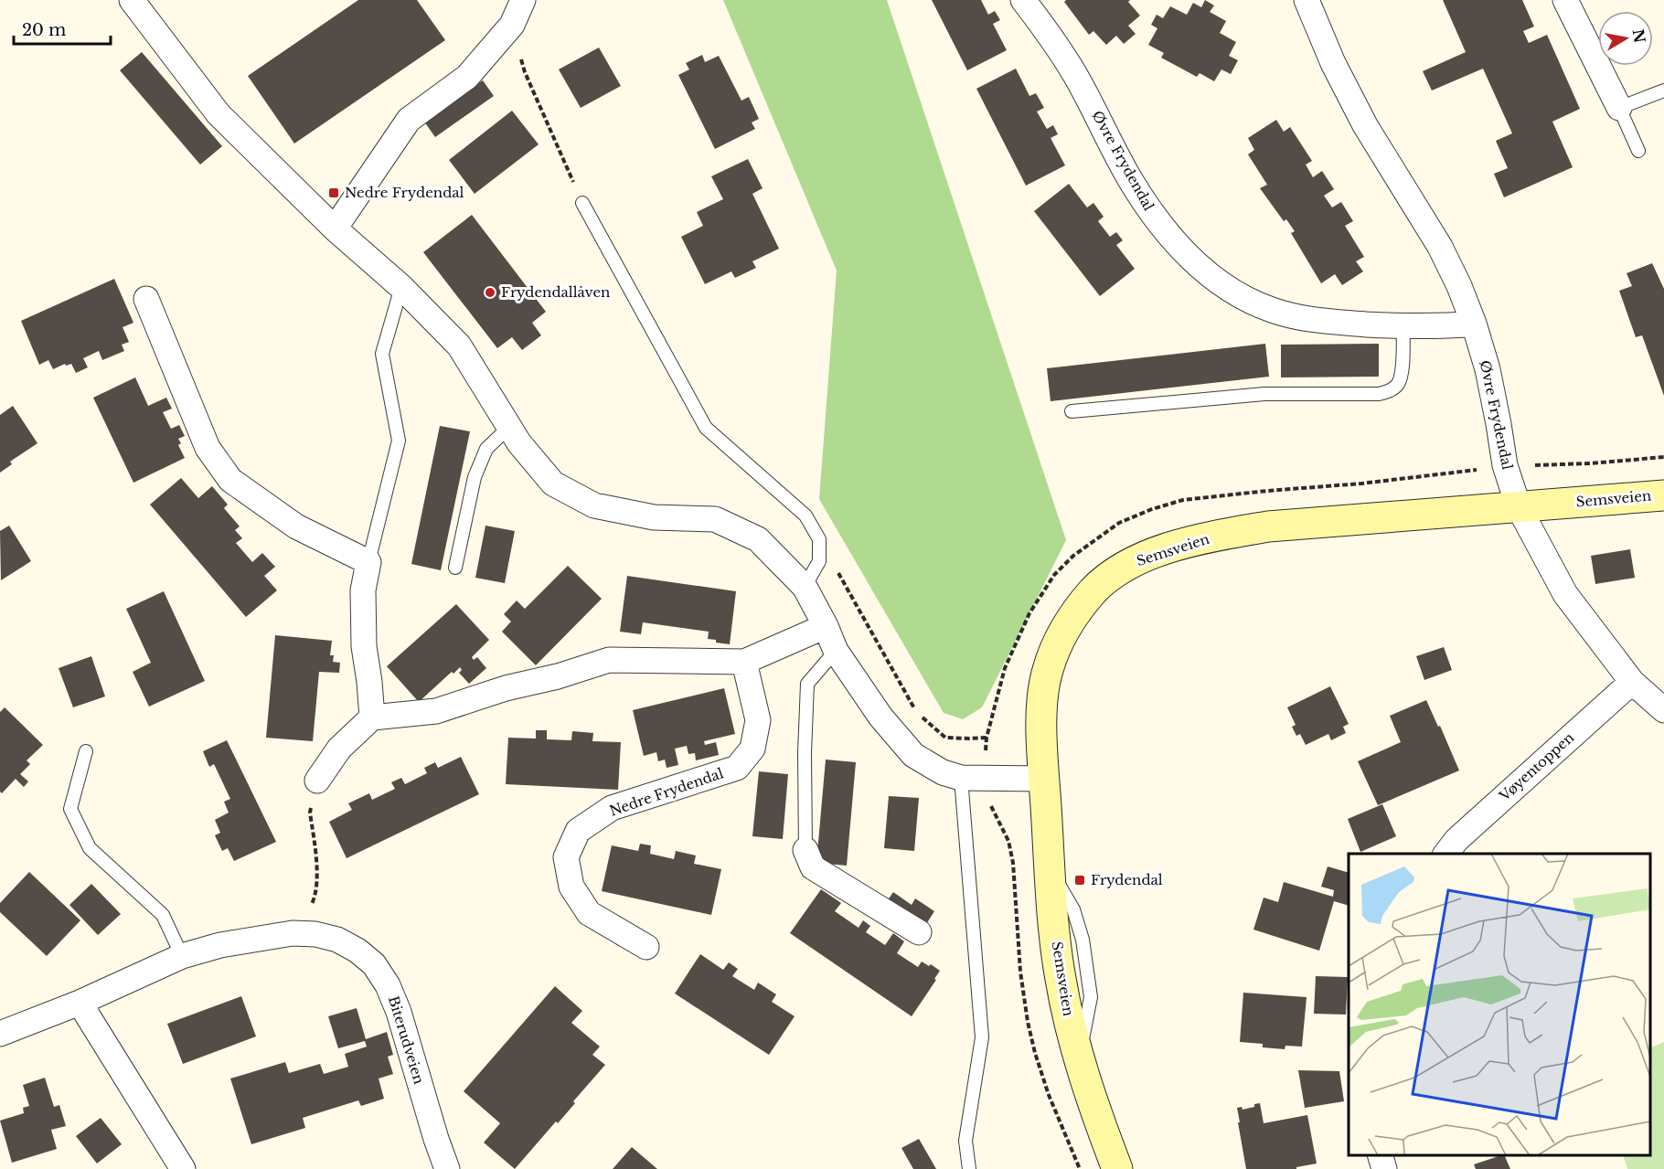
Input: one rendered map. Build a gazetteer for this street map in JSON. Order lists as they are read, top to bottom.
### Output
{
  "streets": {
    "main road": ["Semsveien"],
    "street": [
      "Øvre Frydendal",
      "Vøyentoppen",
      "Nedre Frydendal",
      "Biterudveien"
    ]
  },
  "crossings": [
    ["Øvre Frydendal", "Semsveien"]
  ],
  "places": {
    "transit": ["Nedre Frydendal", "Frydendal"],
    "other": ["Frydendallåven"]
  },
  "scale_bar": "20 m",
  "north": "right"
}
